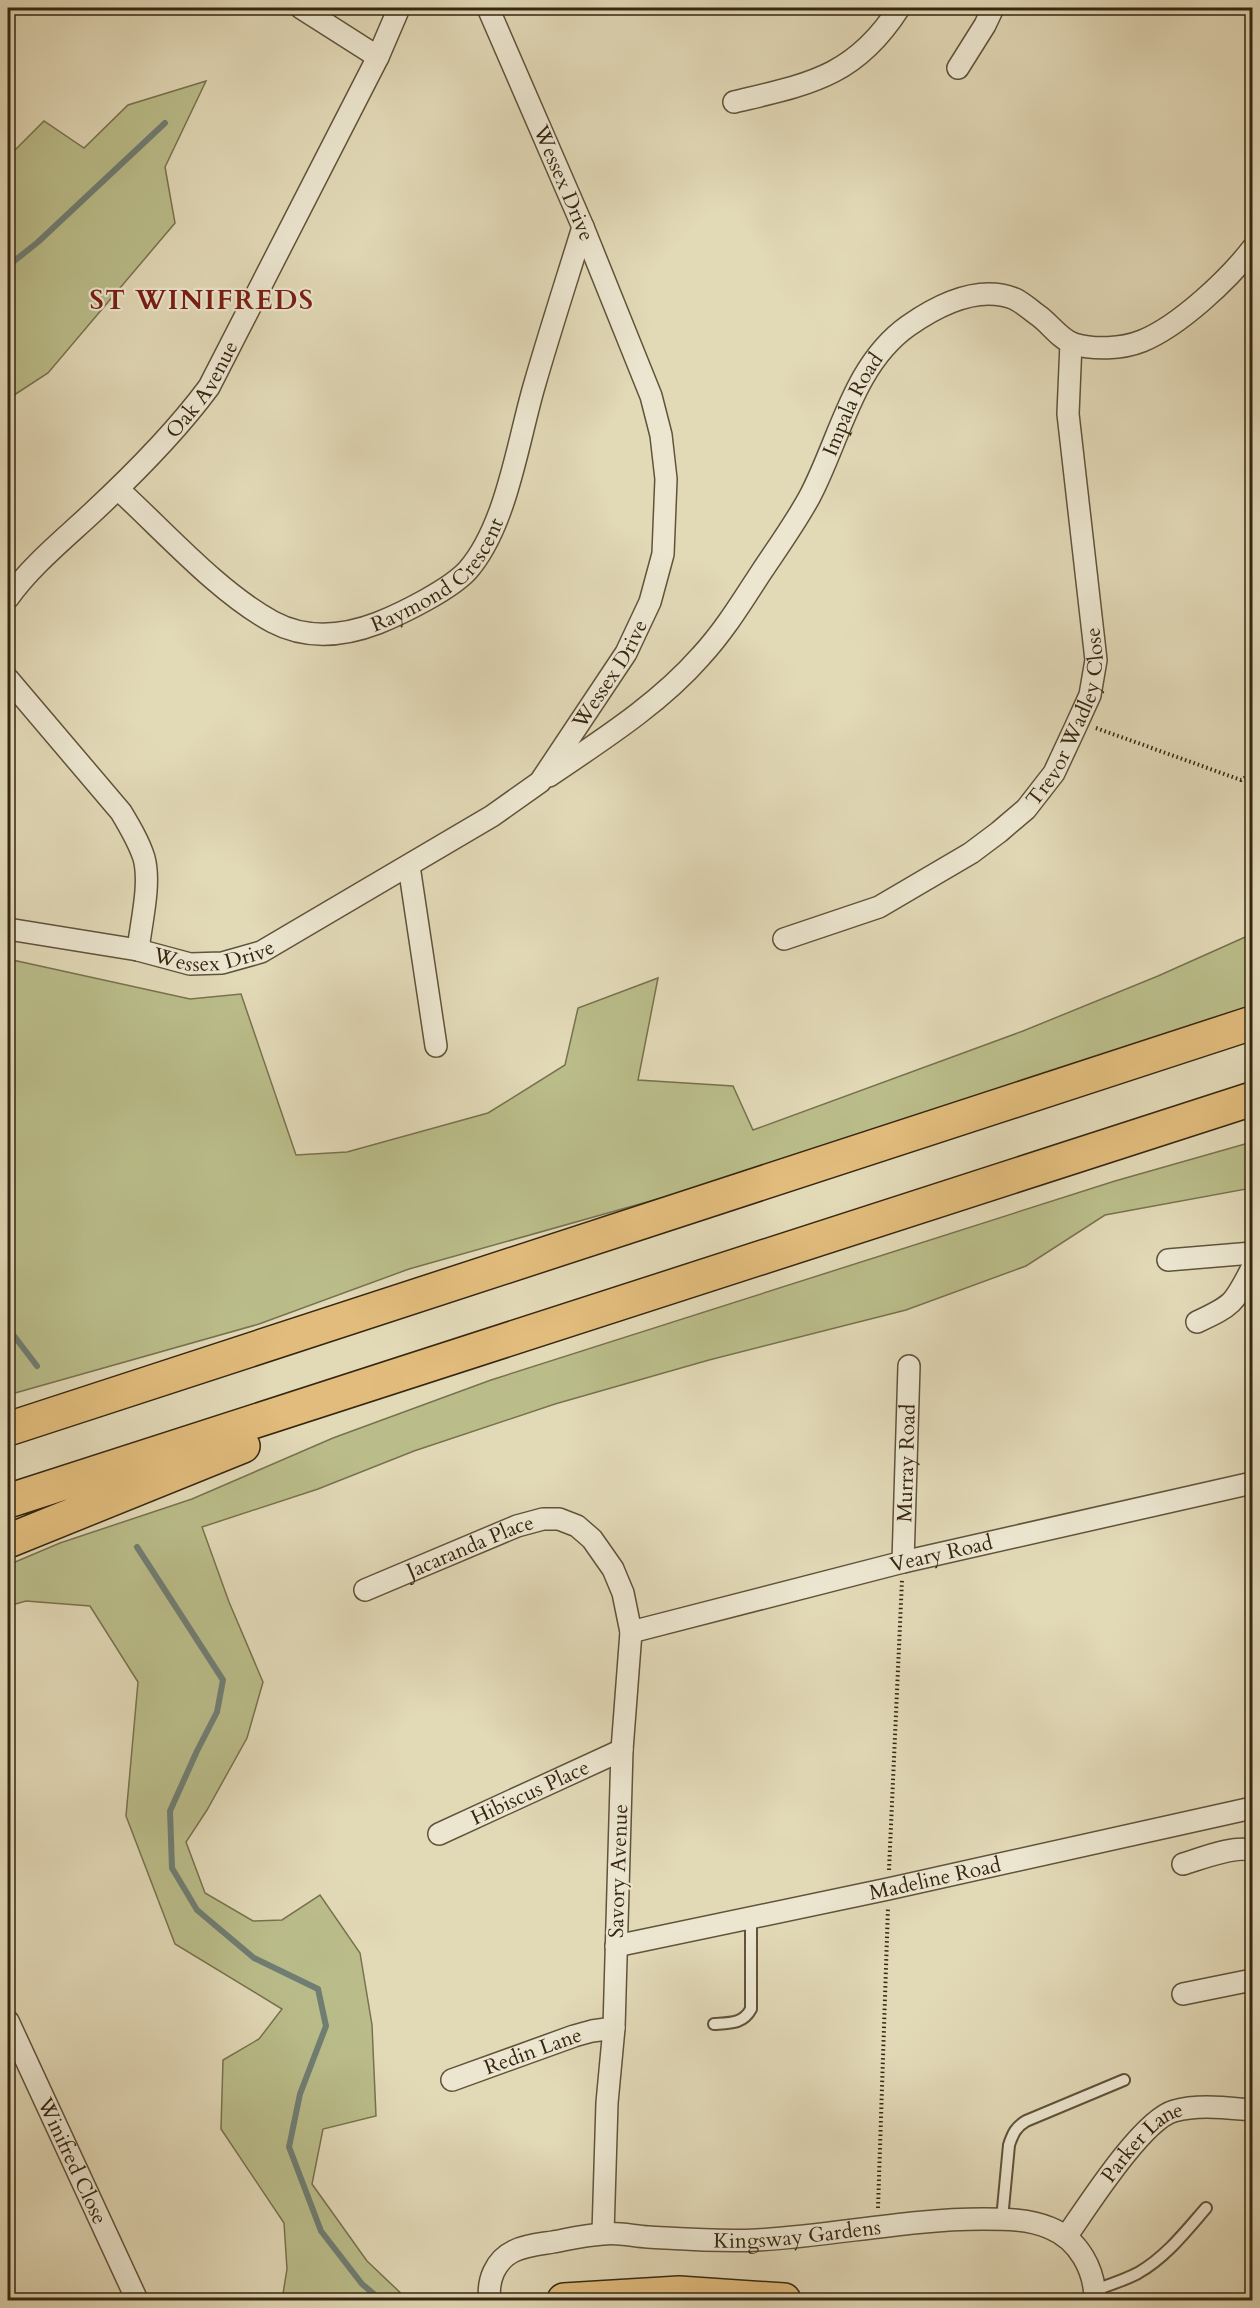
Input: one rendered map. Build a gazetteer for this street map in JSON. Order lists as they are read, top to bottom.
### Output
{
  "streets": {
    "street": [
      "Wessex Drive",
      "Oak Avenue",
      "Impala Road",
      "Raymond Crescent",
      "Trevor Wadley Close",
      "Murray Road",
      "Jacaranda Place",
      "Veary Road",
      "Hibiscus Place",
      "Savory Avenue",
      "Madeline Road",
      "Redin Lane",
      "Parker Lane",
      "Winifred Close",
      "Kingsway Gardens"
    ]
  },
  "crossings": [
    ["Wessex Drive", "Impala Road"],
    ["Wessex Drive", "Raymond Crescent"],
    ["Oak Avenue", "Raymond Crescent"],
    ["Impala Road", "Trevor Wadley Close"],
    ["Murray Road", "Veary Road"],
    ["Jacaranda Place", "Savory Avenue"],
    ["Veary Road", "Savory Avenue"],
    ["Hibiscus Place", "Savory Avenue"],
    ["Savory Avenue", "Madeline Road"],
    ["Savory Avenue", "Redin Lane"],
    ["Savory Avenue", "Kingsway Gardens"],
    ["Parker Lane", "Kingsway Gardens"]
  ],
  "districts": ["ST WINIFREDS"]
}
